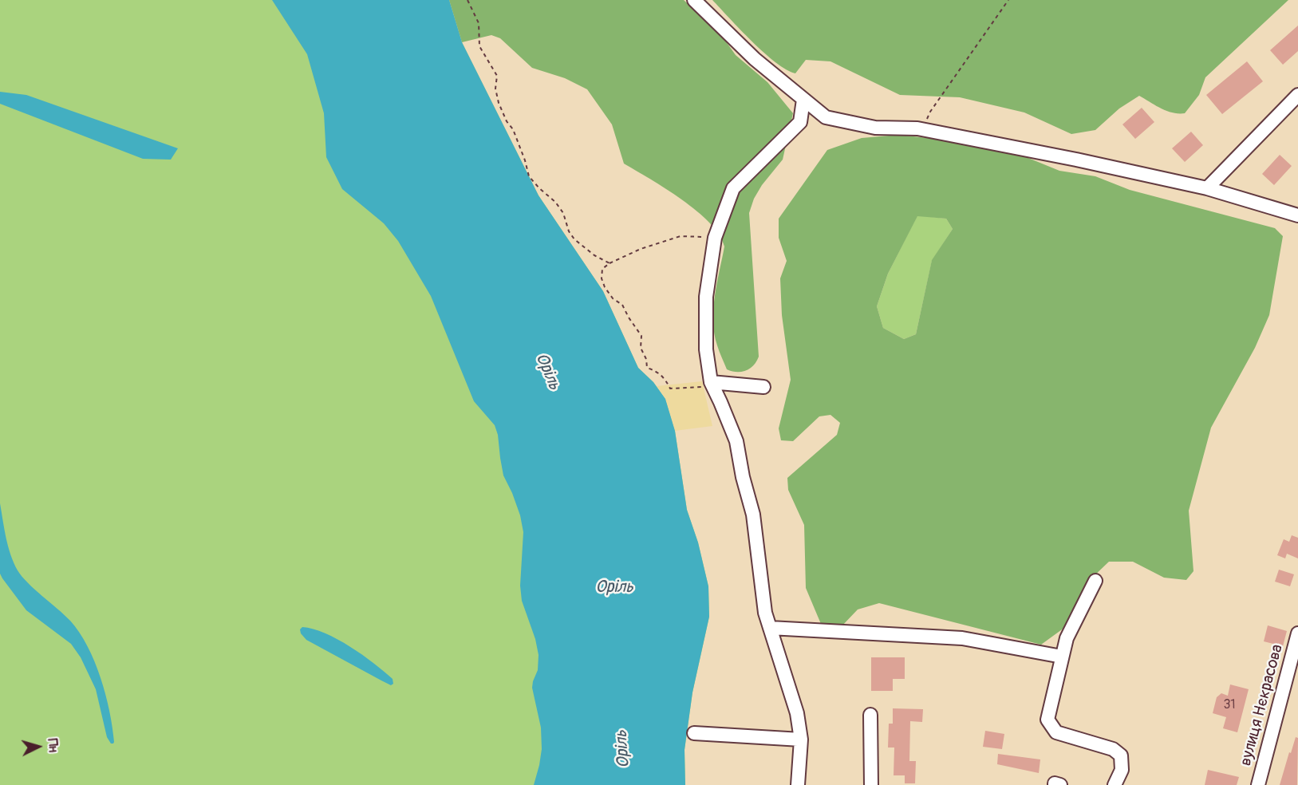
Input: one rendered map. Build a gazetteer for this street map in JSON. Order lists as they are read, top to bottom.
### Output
{
  "streets": {
    "street": ["вулиця Нєкрасова"]
  },
  "water": ["Оріль", "Орiль"],
  "house_numbers": ["31"],
  "north": "right"
}
